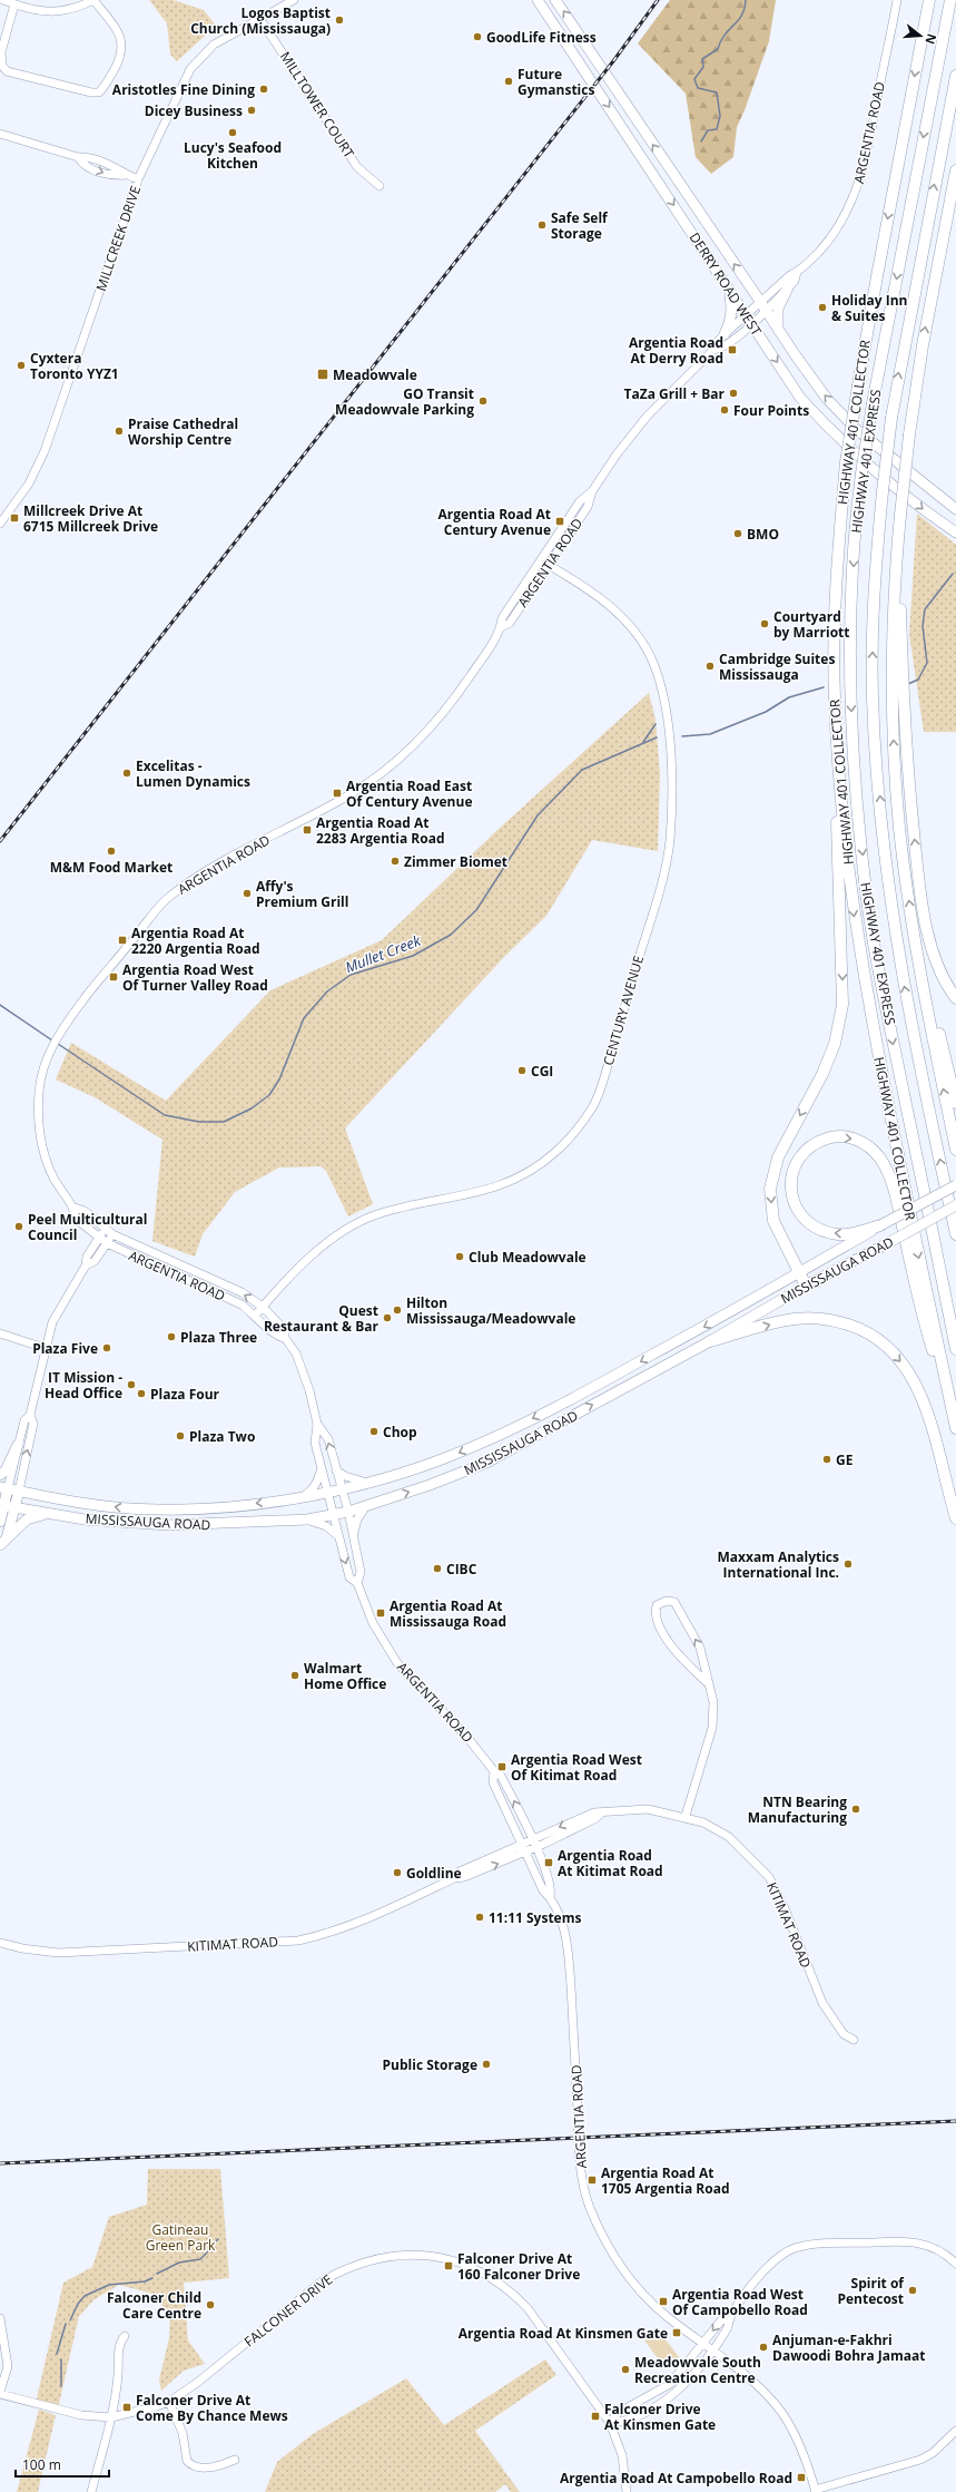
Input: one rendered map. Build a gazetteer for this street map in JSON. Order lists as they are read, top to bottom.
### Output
{
  "streets": {
    "highway": ["HIGHWAY 401 COLLECTOR", "HIGHWAY 401 EXPRESS"],
    "main road": ["DERRY ROAD WEST", "MISSISSAUGA ROAD"],
    "street": [
      "MILLTOWER COURT",
      "ARGENTIA ROAD",
      "MILLCREEK DRIVE",
      "CENTURY AVENUE",
      "KITIMAT ROAD",
      "FALCONER DRIVE"
    ]
  },
  "crossings": [
    ["MILLTOWER COURT", "MILLCREEK DRIVE"],
    ["ARGENTIA ROAD", "DERRY ROAD WEST"],
    ["ARGENTIA ROAD", "CENTURY AVENUE"],
    ["ARGENTIA ROAD", "MISSISSAUGA ROAD"],
    ["ARGENTIA ROAD", "KITIMAT ROAD"]
  ],
  "water": ["Mullet Creek"],
  "parks": ["Gatineau Green Park"],
  "places": {
    "other": [
      "Logos Baptist Church (Mississauga)",
      "GoodLife Fitness",
      "Future Gymanstics",
      "Aristotles Fine Dining",
      "Dicey Business",
      "Lucy's Seafood Kitchen",
      "Safe Self Storage",
      "Holiday Inn & Suites",
      "Cyxtera Toronto YYZ1",
      "TaZa Grill + Bar",
      "GO Transit Meadowvale Parking",
      "Four Points",
      "Praise Cathedral Worship Centre",
      "BMO",
      "Courtyard by Marriott",
      "Cambridge Suites Mississauga",
      "Excelitas - Lumen Dynamics",
      "M&M Food Market",
      "Zimmer Biomet",
      "Affy's Premium Grill",
      "CGI",
      "Peel Multicultural Council",
      "Club Meadowvale",
      "Hilton Mississauga/Meadowvale",
      "Quest Restaurant & Bar",
      "Plaza Three",
      "Plaza Five",
      "IT Mission - Head Office",
      "Plaza Four",
      "Chop",
      "Plaza Two",
      "GE",
      "Maxxam Analytics International Inc.",
      "CIBC",
      "Walmart Home Office",
      "NTN Bearing Manufacturing",
      "Goldline",
      "11:11 Systems",
      "Public Storage",
      "Spirit of Pentecost",
      "Falconer Child Care Centre",
      "Anjuman-e-Fakhri Dawoodi Bohra Jamaat",
      "Meadowvale South Recreation Centre"
    ],
    "transit": [
      "Argentia Road At Derry Road",
      "Meadowvale",
      "Millcreek Drive At 6715 Millcreek Drive",
      "Argentia Road At Century Avenue",
      "Argentia Road East Of Century Avenue",
      "Argentia Road At 2283 Argentia Road",
      "Argentia Road At 2220 Argentia Road",
      "Argentia Road West Of Turner Valley Road",
      "Argentia Road At Mississauga Road",
      "Argentia Road West Of Kitimat Road",
      "Argentia Road At Kitimat Road",
      "Argentia Road At 1705 Argentia Road",
      "Falconer Drive At 160 Falconer Drive",
      "Argentia Road West Of Campobello Road",
      "Argentia Road At Kinsmen Gate",
      "Falconer Drive At Come By Chance Mews",
      "Falconer Drive At Kinsmen Gate",
      "Argentia Road At Campobello Road"
    ]
  },
  "scale_bar": "100 m",
  "north": "right"
}
